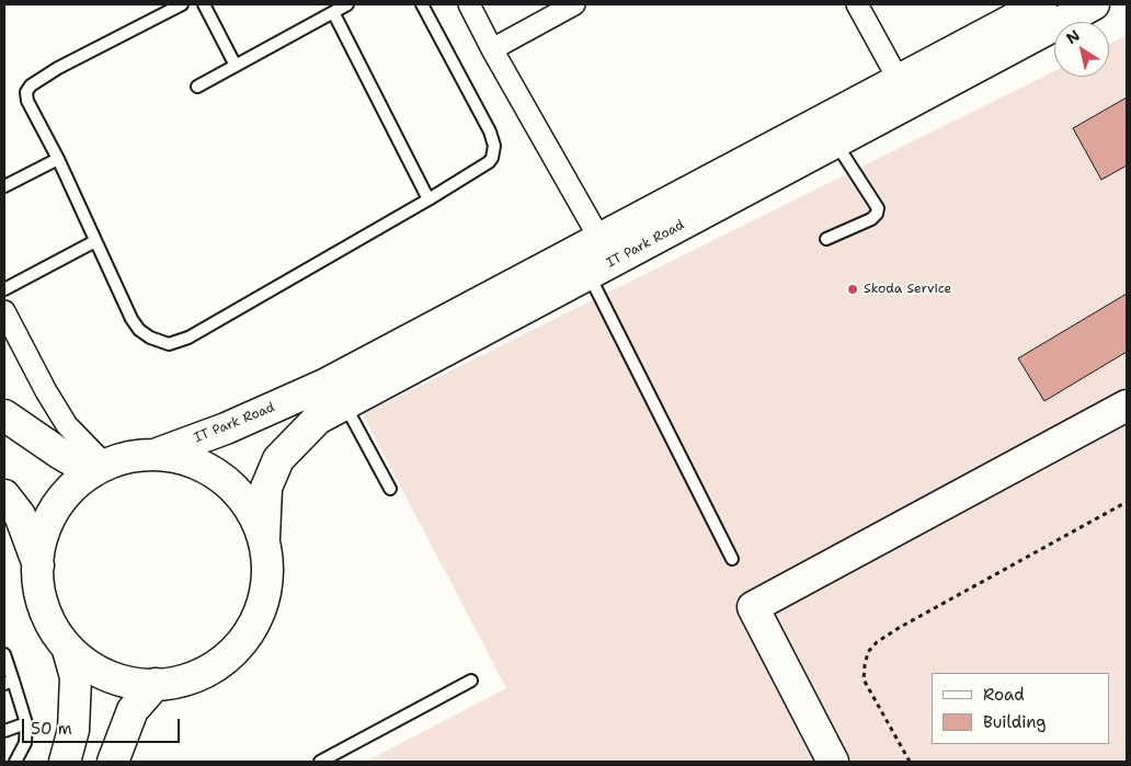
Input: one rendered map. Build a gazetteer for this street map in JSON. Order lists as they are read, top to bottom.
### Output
{
  "streets": {
    "street": ["IT Park Road"]
  },
  "places": ["Skoda Service"],
  "legend": ["Road", "Building"],
  "scale_bar": "50 m",
  "north": "top left"
}
